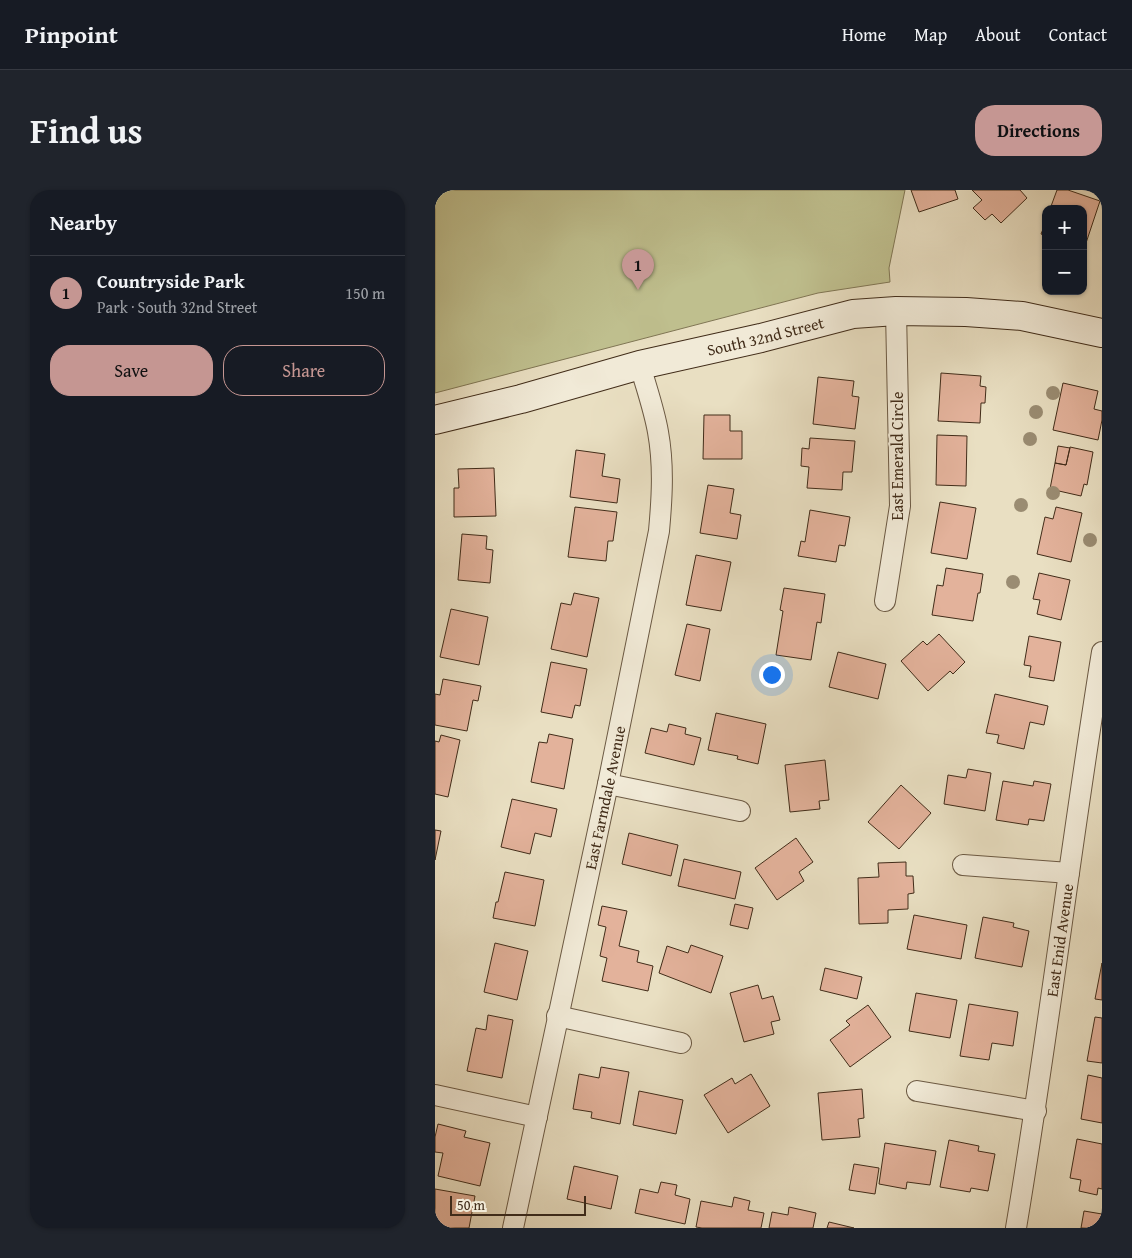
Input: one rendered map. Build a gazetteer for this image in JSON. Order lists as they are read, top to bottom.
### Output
{
  "streets": {
    "street": [
      "South 32nd Street",
      "East Emerald Circle",
      "East Farmdale Avenue",
      "East Enid Avenue"
    ]
  },
  "crossings": [
    ["South 32nd Street", "East Emerald Circle"],
    ["South 32nd Street", "East Farmdale Avenue"]
  ],
  "scale_bar": "50 m",
  "page": {
    "header": "Pinpoint",
    "nav": [
      "Home",
      "Map",
      "About",
      "Contact"
    ],
    "title": "Find us",
    "buttons": [
      "Directions",
      ["Save", "Share"]
    ],
    "heading": "Nearby",
    "map_buttons": ["+", "−"],
    "pins": "1",
    "list": [
      {
        "mark": "1",
        "name": "Countryside Park",
        "note": "Park · South 32nd Street",
        "value": "150 m"
      }
    ],
    "scale": "50 m"
  }
}
